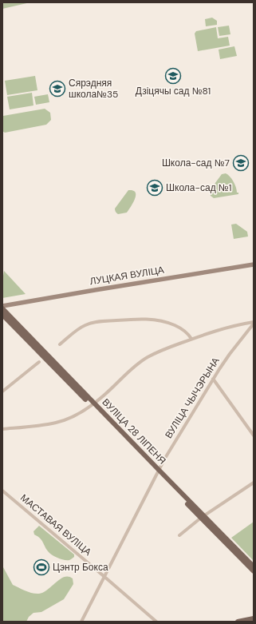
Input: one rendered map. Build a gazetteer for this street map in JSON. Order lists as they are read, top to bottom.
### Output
{
  "streets": {
    "main road": ["ЛУЦКАЯ ВУЛІЦА", "ВУЛІЦА 28 ЛІПЕНЯ"],
    "street": ["ВУЛІЦА ЧЫЧЭРЫНА", "МАСТАВАЯ ВУЛІЦА"]
  },
  "crossings": [
    ["ЛУЦКАЯ ВУЛІЦА", "ВУЛІЦА 28 ЛІПЕНЯ"],
    ["ВУЛІЦА ЧЫЧЭРЫНА", "ВУЛІЦА 28 ЛІПЕНЯ"],
    ["ВУЛІЦА ЧЫЧЭРЫНА", "МАСТАВАЯ ВУЛІЦА"]
  ],
  "places": {
    "school or university": [
      "Дзіцячы сад №81",
      "Сярэдняя школа№35",
      "Школа-сад №7",
      "Школа-сад №1"
    ],
    "sports": ["Цэнтр Бокса"]
  }
}
